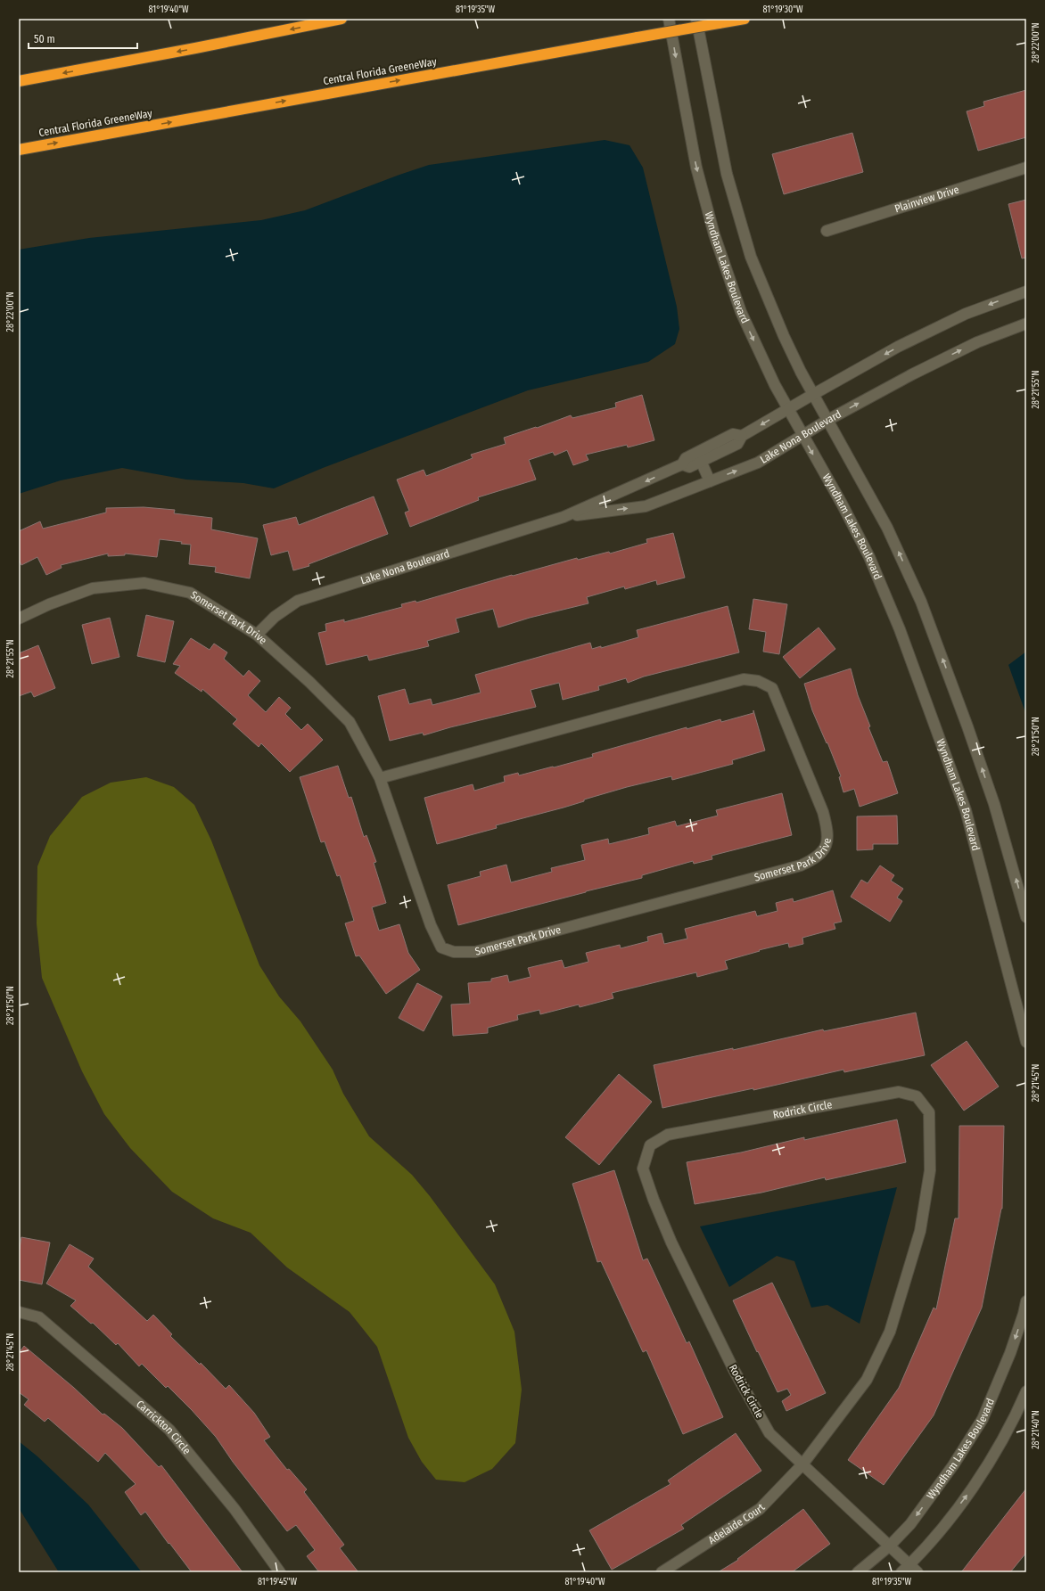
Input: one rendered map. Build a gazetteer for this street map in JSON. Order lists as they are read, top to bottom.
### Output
{
  "streets": {
    "highway": ["Central Florida GreeneWay"],
    "street": [
      "Plainview Drive",
      "Wyndham Lakes Boulevard",
      "Lake Nona Boulevard",
      "Somerset Park Drive",
      "Rodrick Circle",
      "Carrickton Circle",
      "Adelaide Court"
    ]
  },
  "crossings": [
    ["Wyndham Lakes Boulevard", "Lake Nona Boulevard"],
    ["Wyndham Lakes Boulevard", "Rodrick Circle"],
    ["Lake Nona Boulevard", "Somerset Park Drive"],
    ["Rodrick Circle", "Adelaide Court"]
  ],
  "scale_bar": "50 m",
  "coordinates": [
    "81°19'40\"W",
    "81°19'35\"W",
    "81°19'30\"W",
    "28°22'00\"N",
    "28°21'55\"N",
    "28°21'50\"N",
    "28°21'45\"N",
    "28°21'40\"N",
    "81°19'45\"W"
  ]
}
